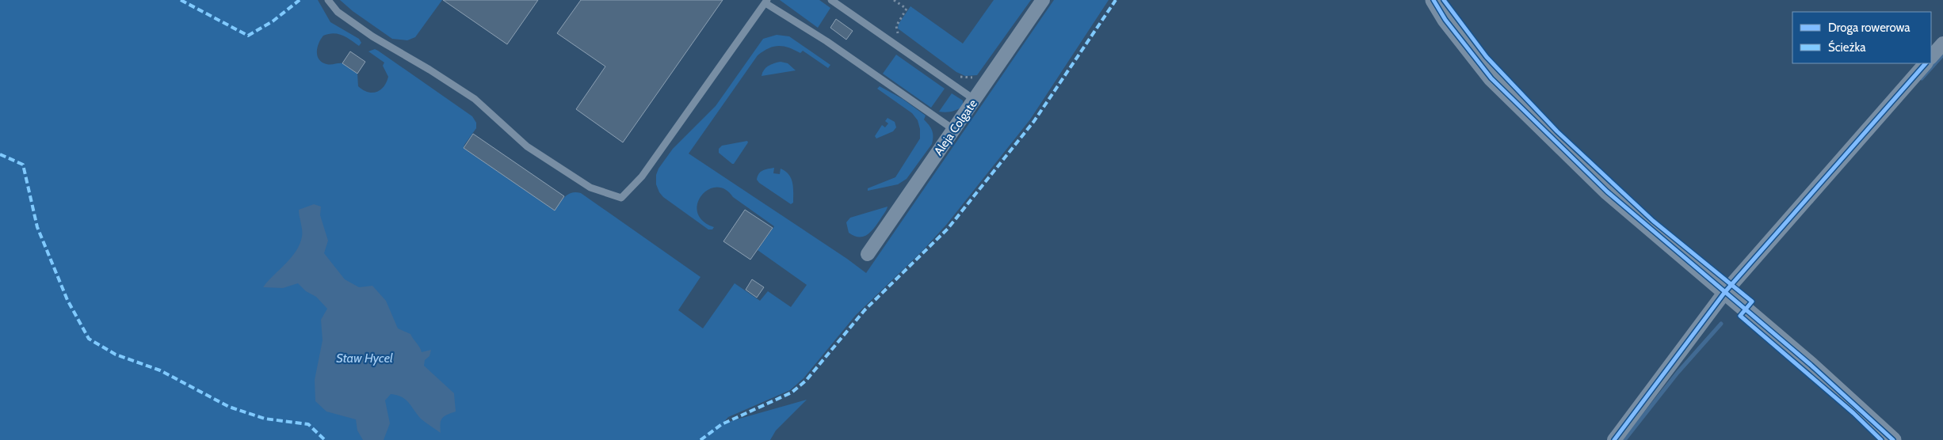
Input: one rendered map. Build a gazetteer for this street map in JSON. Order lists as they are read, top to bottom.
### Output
{
  "streets": {
    "street": ["Aleja Colgate"]
  },
  "water": ["Staw Hycel"],
  "legend": ["Droga rowerowa", "Ścieżka"]
}
